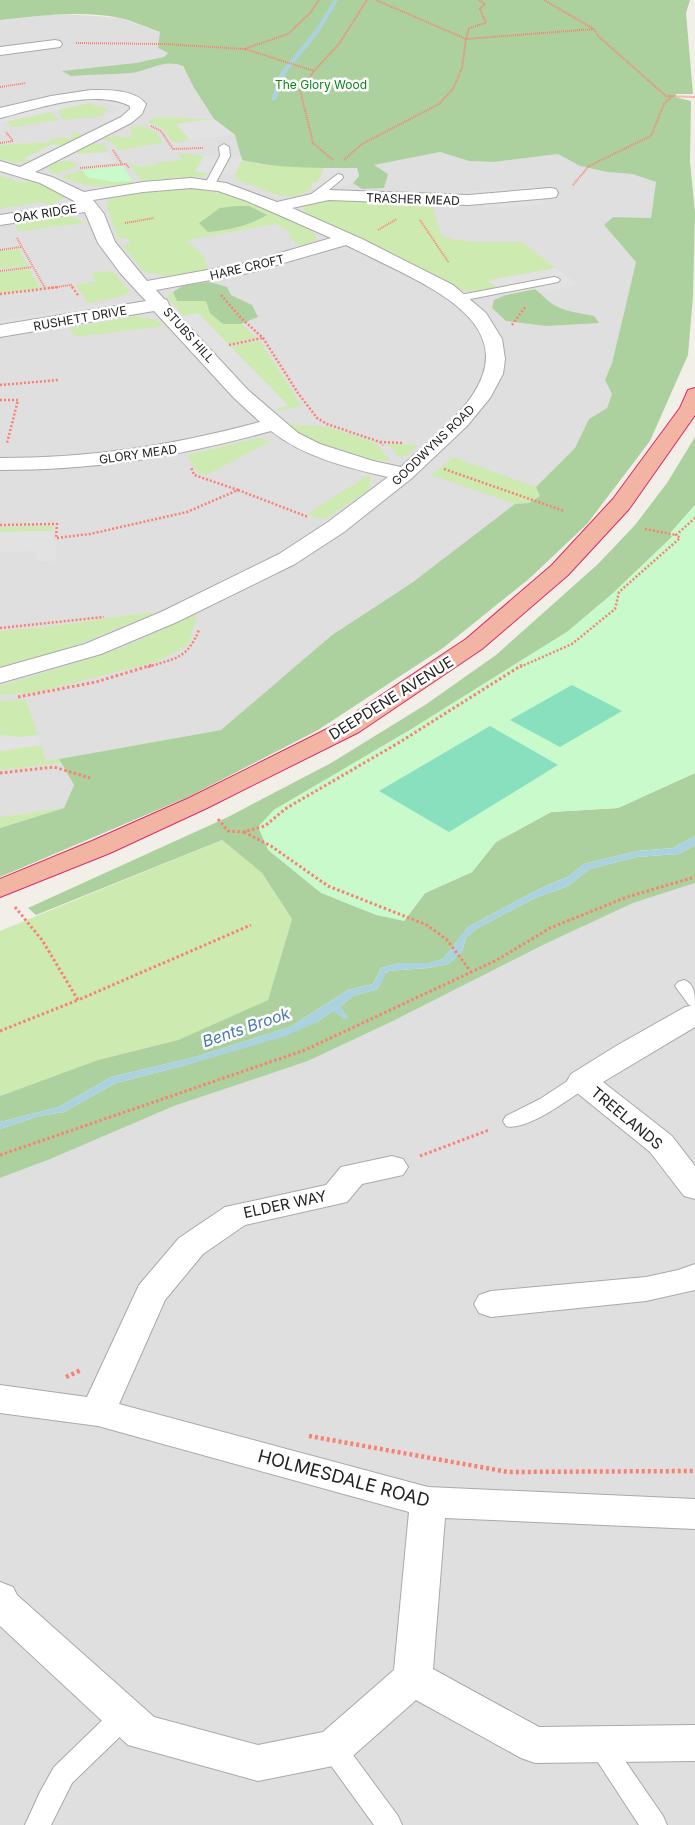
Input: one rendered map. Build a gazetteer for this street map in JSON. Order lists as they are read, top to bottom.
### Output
{
  "streets": {
    "highway": ["DEEPDENE AVENUE"],
    "street": [
      "TRASHER MEAD",
      "OAK RIDGE",
      "HARE CROFT",
      "RUSHETT DRIVE",
      "STUBS HILL",
      "GOODWYNS ROAD",
      "GLORY MEAD",
      "TREELANDS",
      "ELDER WAY",
      "HOLMESDALE ROAD"
    ]
  },
  "crossings": [
    ["TRASHER MEAD", "GOODWYNS ROAD"],
    ["OAK RIDGE", "STUBS HILL"],
    ["OAK RIDGE", "GOODWYNS ROAD"],
    ["HARE CROFT", "STUBS HILL"],
    ["HARE CROFT", "GOODWYNS ROAD"],
    ["RUSHETT DRIVE", "STUBS HILL"],
    ["STUBS HILL", "GOODWYNS ROAD"],
    ["STUBS HILL", "GLORY MEAD"],
    ["ELDER WAY", "HOLMESDALE ROAD"]
  ],
  "water": ["Bents Brook"],
  "parks": ["The Glory Wood"]
}
